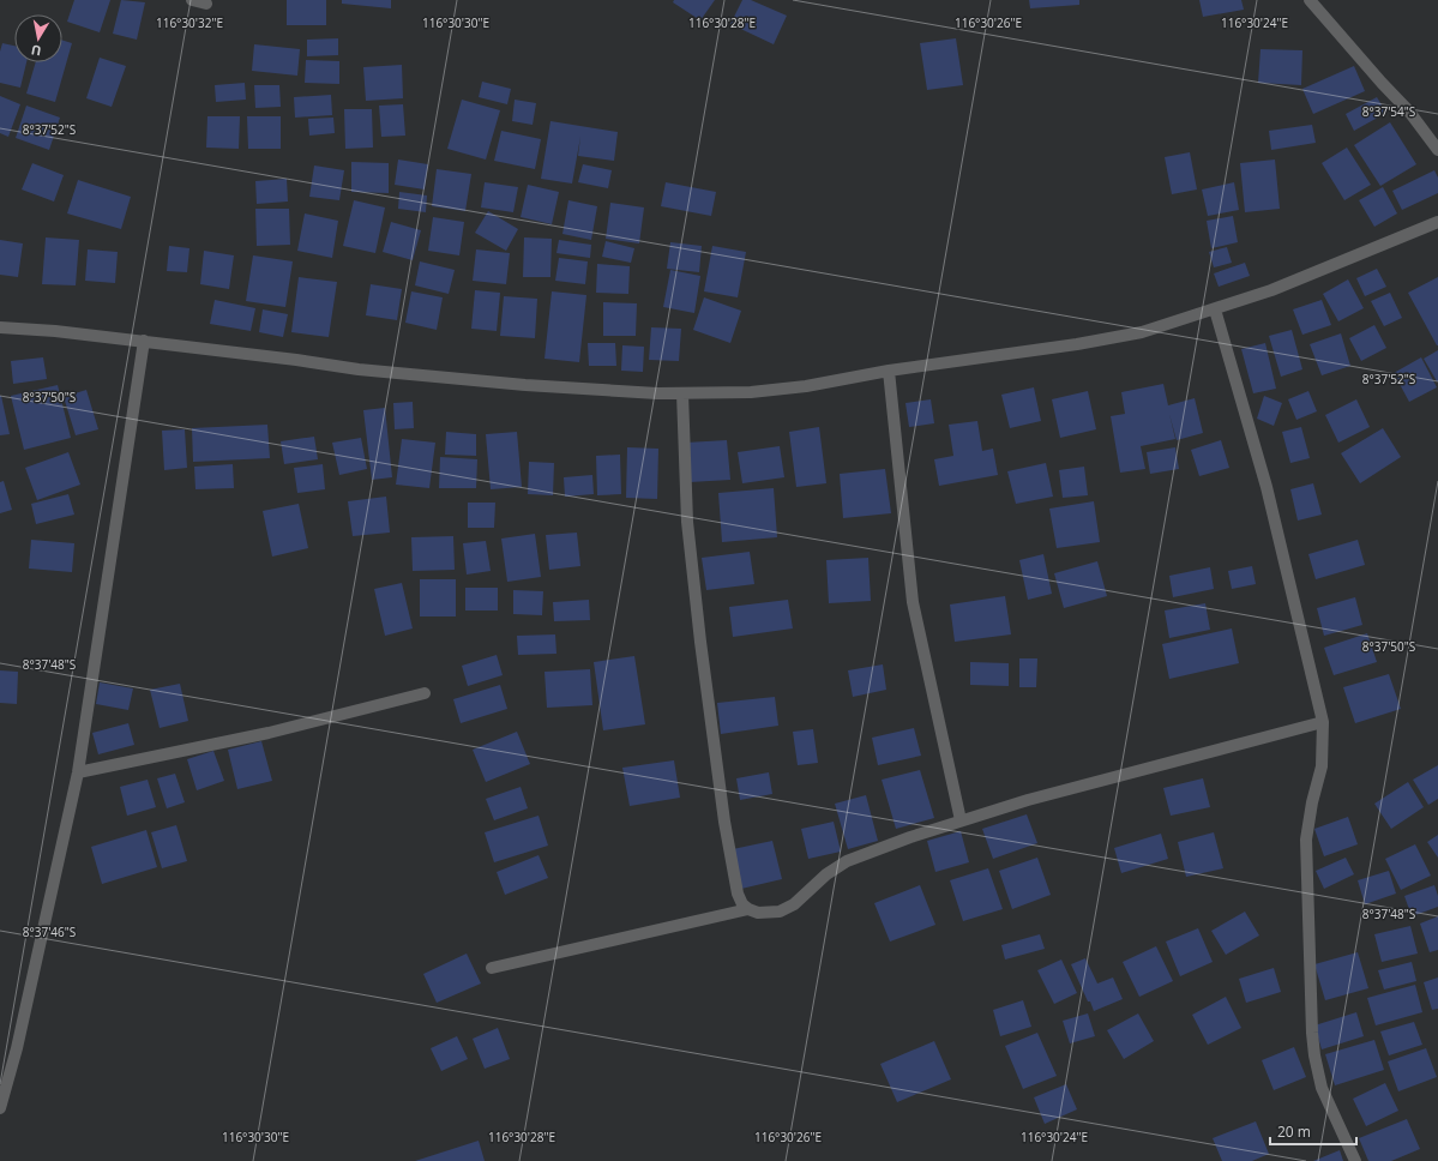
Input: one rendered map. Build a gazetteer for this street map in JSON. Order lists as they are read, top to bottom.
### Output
{
  "scale_bar": "20 m",
  "north": "bottom",
  "coordinates": [
    "116°30'32\"E",
    "116°30'30\"E",
    "116°30'28\"E",
    "116°30'26\"E",
    "116°30'24\"E",
    "8°37'54\"S",
    "8°37'52\"S",
    "8°37'50\"S",
    "8°37'48\"S",
    "8°37'46\"S"
  ]
}
